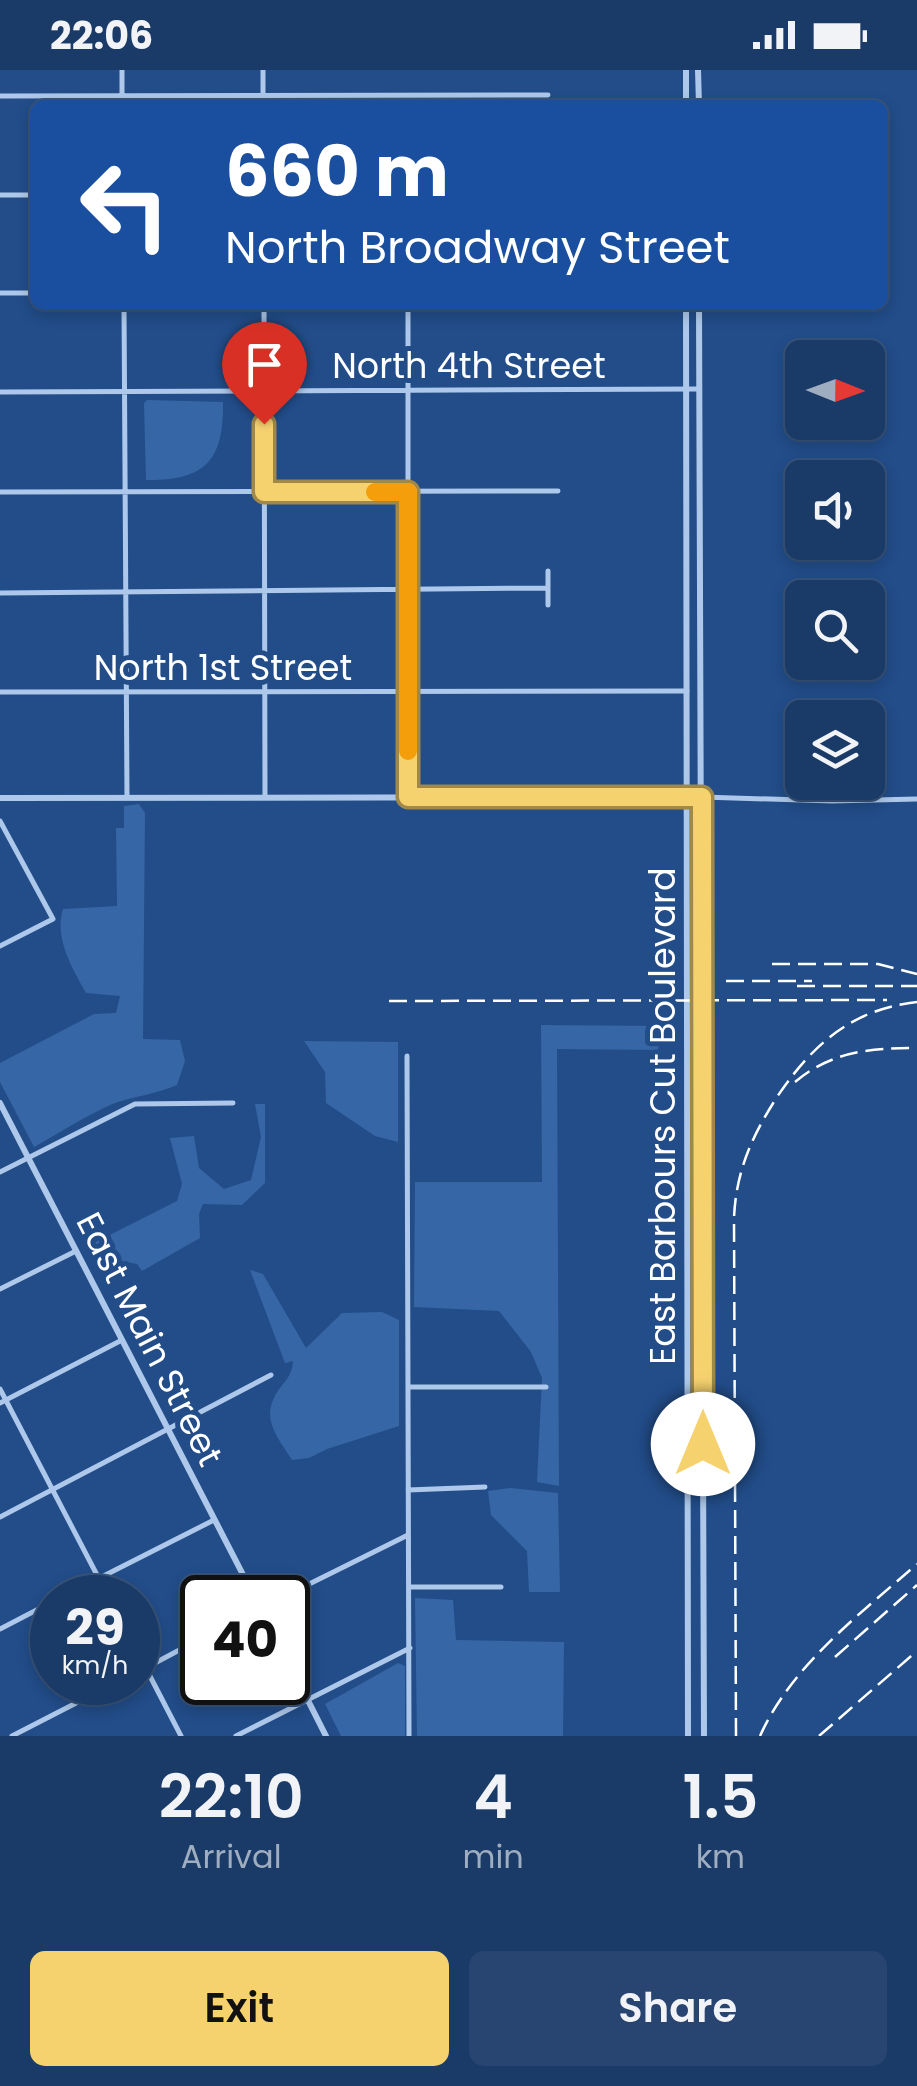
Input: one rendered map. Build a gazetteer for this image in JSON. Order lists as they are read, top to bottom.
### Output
{
  "streets": {
    "street": [
      "North 4th Street",
      "North 1st Street",
      "East Barbours Cut Boulevard",
      "East Main Street"
    ]
  },
  "crossings": [
    ["North 4th Street", "East Barbours Cut Boulevard"],
    ["North 1st Street", "East Barbours Cut Boulevard"]
  ],
  "north": "right",
  "page": {
    "status": "22:06",
    "turn": ["660 m", "North Broadway Street"],
    "speed": "29 km/h",
    "limit": "40",
    "eta": [
      "22:10",
      "Arrival",
      "4",
      "min",
      "1.5",
      "km"
    ],
    "buttons": ["Exit", "Share"]
  }
}
